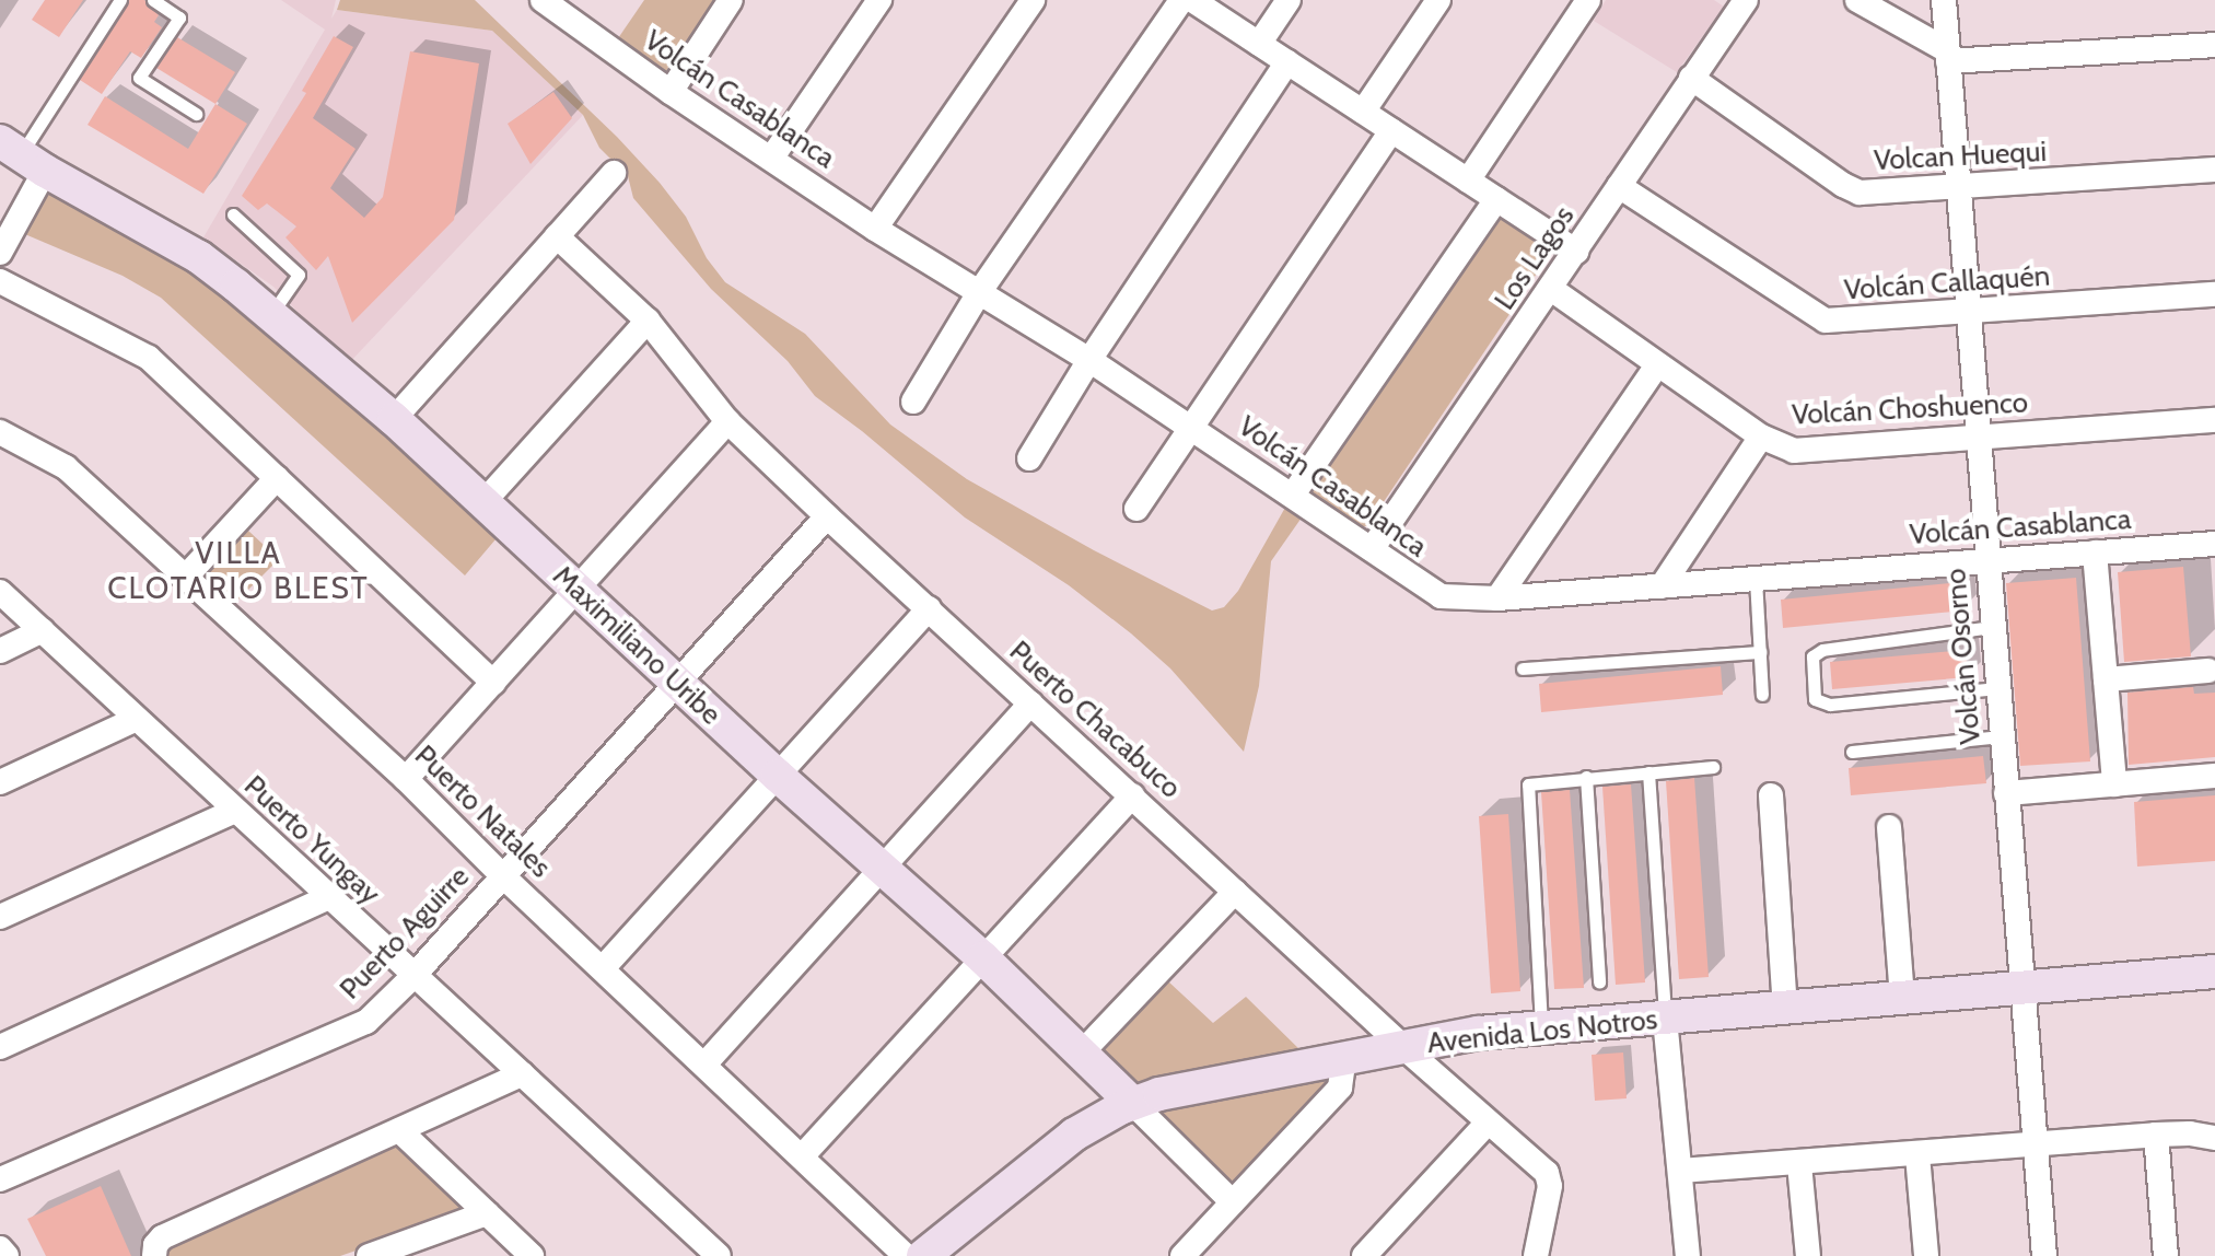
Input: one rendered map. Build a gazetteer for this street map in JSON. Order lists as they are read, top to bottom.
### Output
{
  "streets": {
    "street": [
      "Volcán Casablanca",
      "Volcan Huequi",
      "Los Lagos",
      "Volcán Callaquén",
      "Volcán Choshuenco",
      "Maximiliano Uribe",
      "Volcán Osorno",
      "Puerto Chacabuco",
      "Puerto Natales",
      "Puerto Yungay",
      "Puerto Aguirre",
      "Avenida Los Notros"
    ]
  },
  "crossings": [
    ["Volcán Casablanca", "Los Lagos"],
    ["Volcán Casablanca", "Volcán Osorno"],
    ["Volcan Huequi", "Los Lagos"],
    ["Volcan Huequi", "Volcán Osorno"],
    ["Los Lagos", "Volcán Callaquén"],
    ["Los Lagos", "Volcán Choshuenco"],
    ["Volcán Callaquén", "Volcán Osorno"],
    ["Volcán Choshuenco", "Volcán Osorno"],
    ["Maximiliano Uribe", "Puerto Aguirre"],
    ["Maximiliano Uribe", "Avenida Los Notros"],
    ["Volcán Osorno", "Avenida Los Notros"],
    ["Puerto Chacabuco", "Puerto Aguirre"],
    ["Puerto Chacabuco", "Avenida Los Notros"],
    ["Puerto Natales", "Puerto Aguirre"],
    ["Puerto Yungay", "Puerto Aguirre"]
  ],
  "districts": ["VILLA CLOTARIO BLEST"]
}
